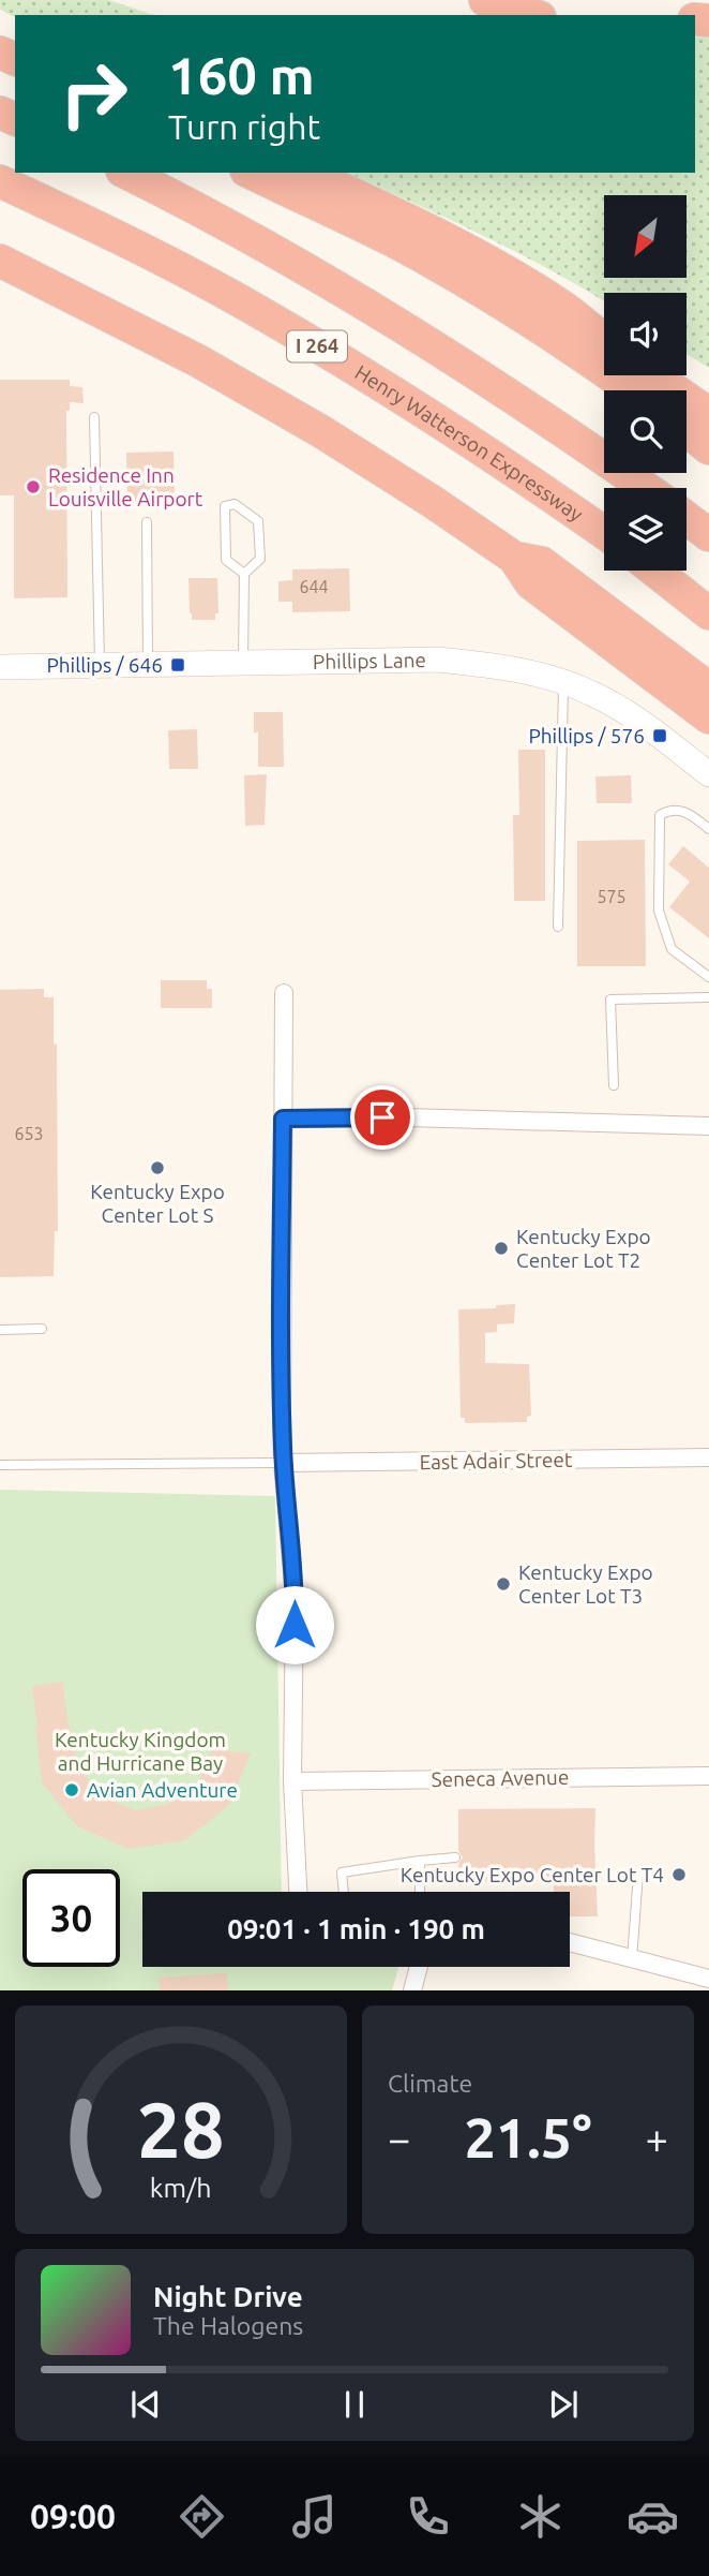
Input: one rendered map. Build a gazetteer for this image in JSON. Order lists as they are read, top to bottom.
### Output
{
  "streets": {
    "highway": ["I 264", "Henry Watterson Expressway"],
    "main road": ["Phillips Lane"],
    "street": ["East Adair Street", "Seneca Avenue"]
  },
  "parks": ["Kentucky Kingdom and Hurricane Bay"],
  "places": {
    "other": [
      "Residence Inn Louisville Airport",
      "Kentucky Expo Center Lot S",
      "Kentucky Expo Center Lot T2",
      "Kentucky Expo Center Lot T3",
      "Avian Adventure",
      "Kentucky Expo Center Lot T4"
    ],
    "transit": ["Phillips / 646", "Phillips / 576"]
  },
  "house_numbers": ["644", "575", "653"],
  "north": "bottom left",
  "page": {
    "turn": ["160 m", "Turn right"],
    "limit": "30",
    "trip": "09:01 · 1 min · 190 m",
    "tile": "Climate",
    "heat": ["−", "21.5°", "+"],
    "song": ["Night Drive", "The Halogens"],
    "tabs": "09:00",
    "gauge": ["28", "km/h"]
  }
}
